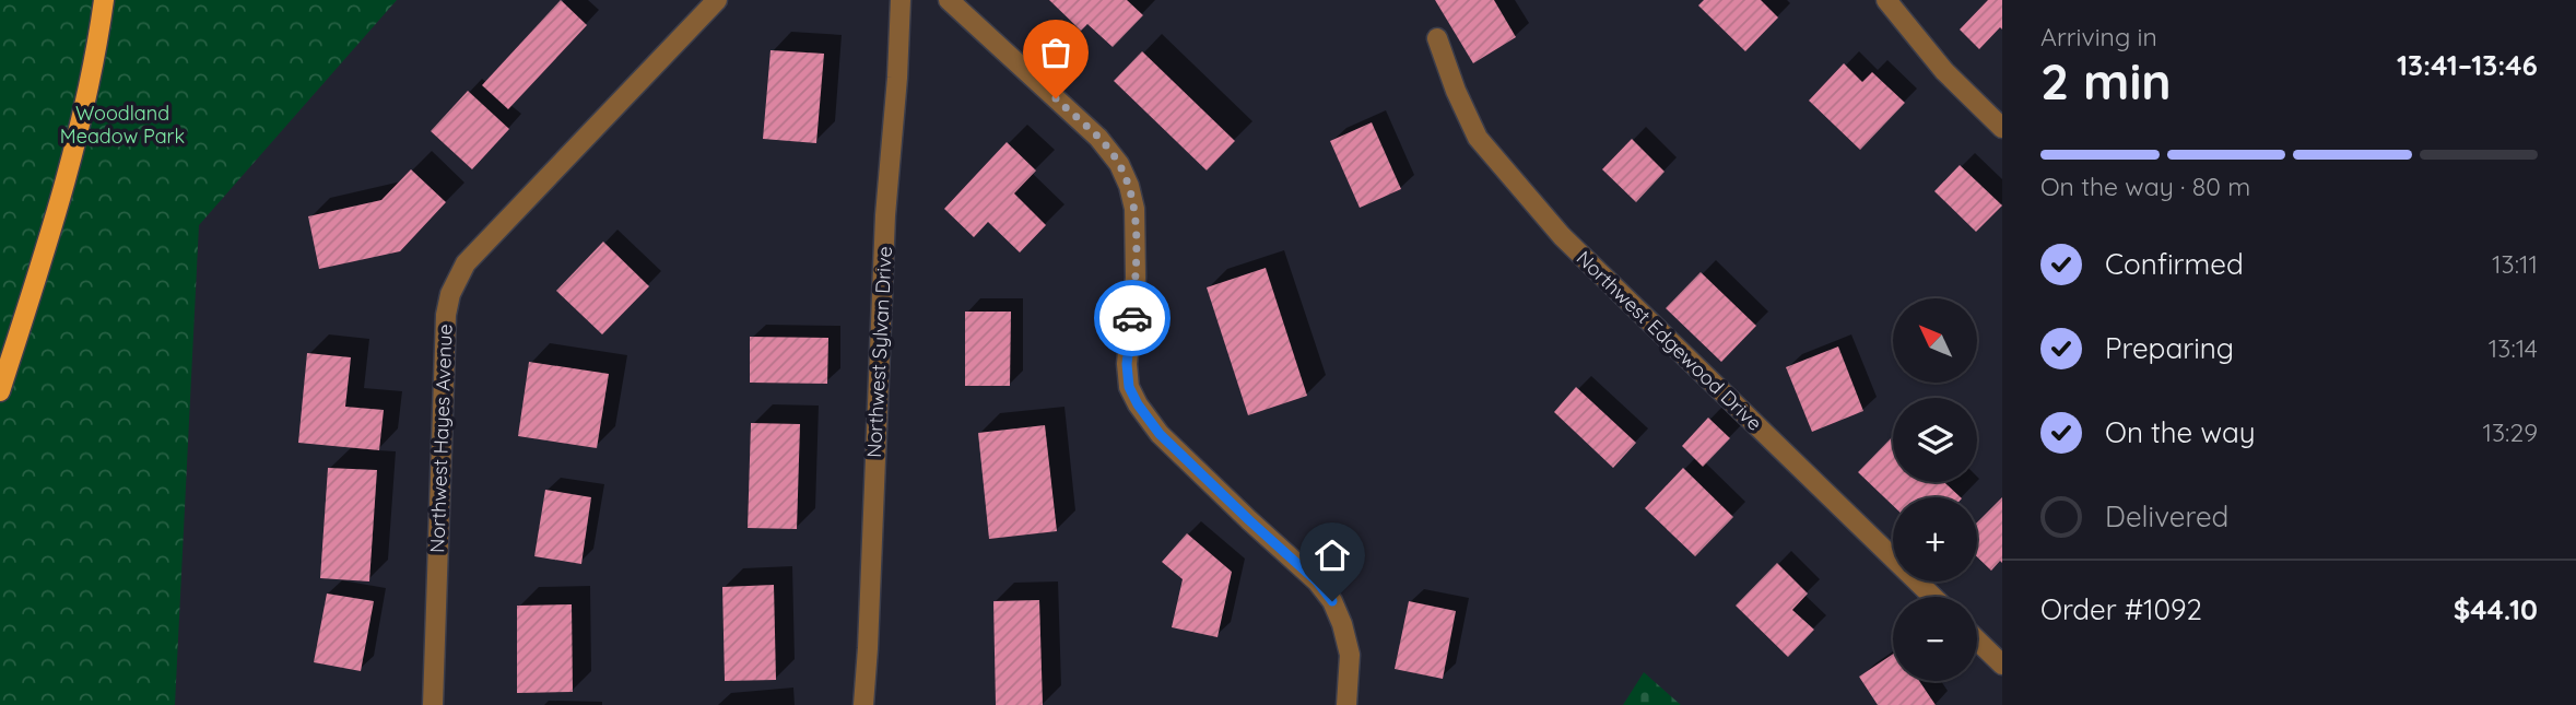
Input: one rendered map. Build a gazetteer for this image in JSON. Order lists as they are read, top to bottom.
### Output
{
  "streets": {
    "street": ["Northwest Edgewood Drive", "Northwest Sylvan Drive", "Northwest Hayes Avenue"]
  },
  "parks": ["Woodland Meadow Park"],
  "north": "top left",
  "page": {
    "heading": ["2 min", "Arriving in", "13:41–13:46"],
    "panel": ["Order #1092", "$44.10"],
    "bar": "On the way · 80 m",
    "list": [
      ["Confirmed", "13:11"],
      ["Preparing", "13:14"],
      ["On the way", "13:29"],
      "Delivered"
    ],
    "map_buttons": ["+", "−"]
  }
}
